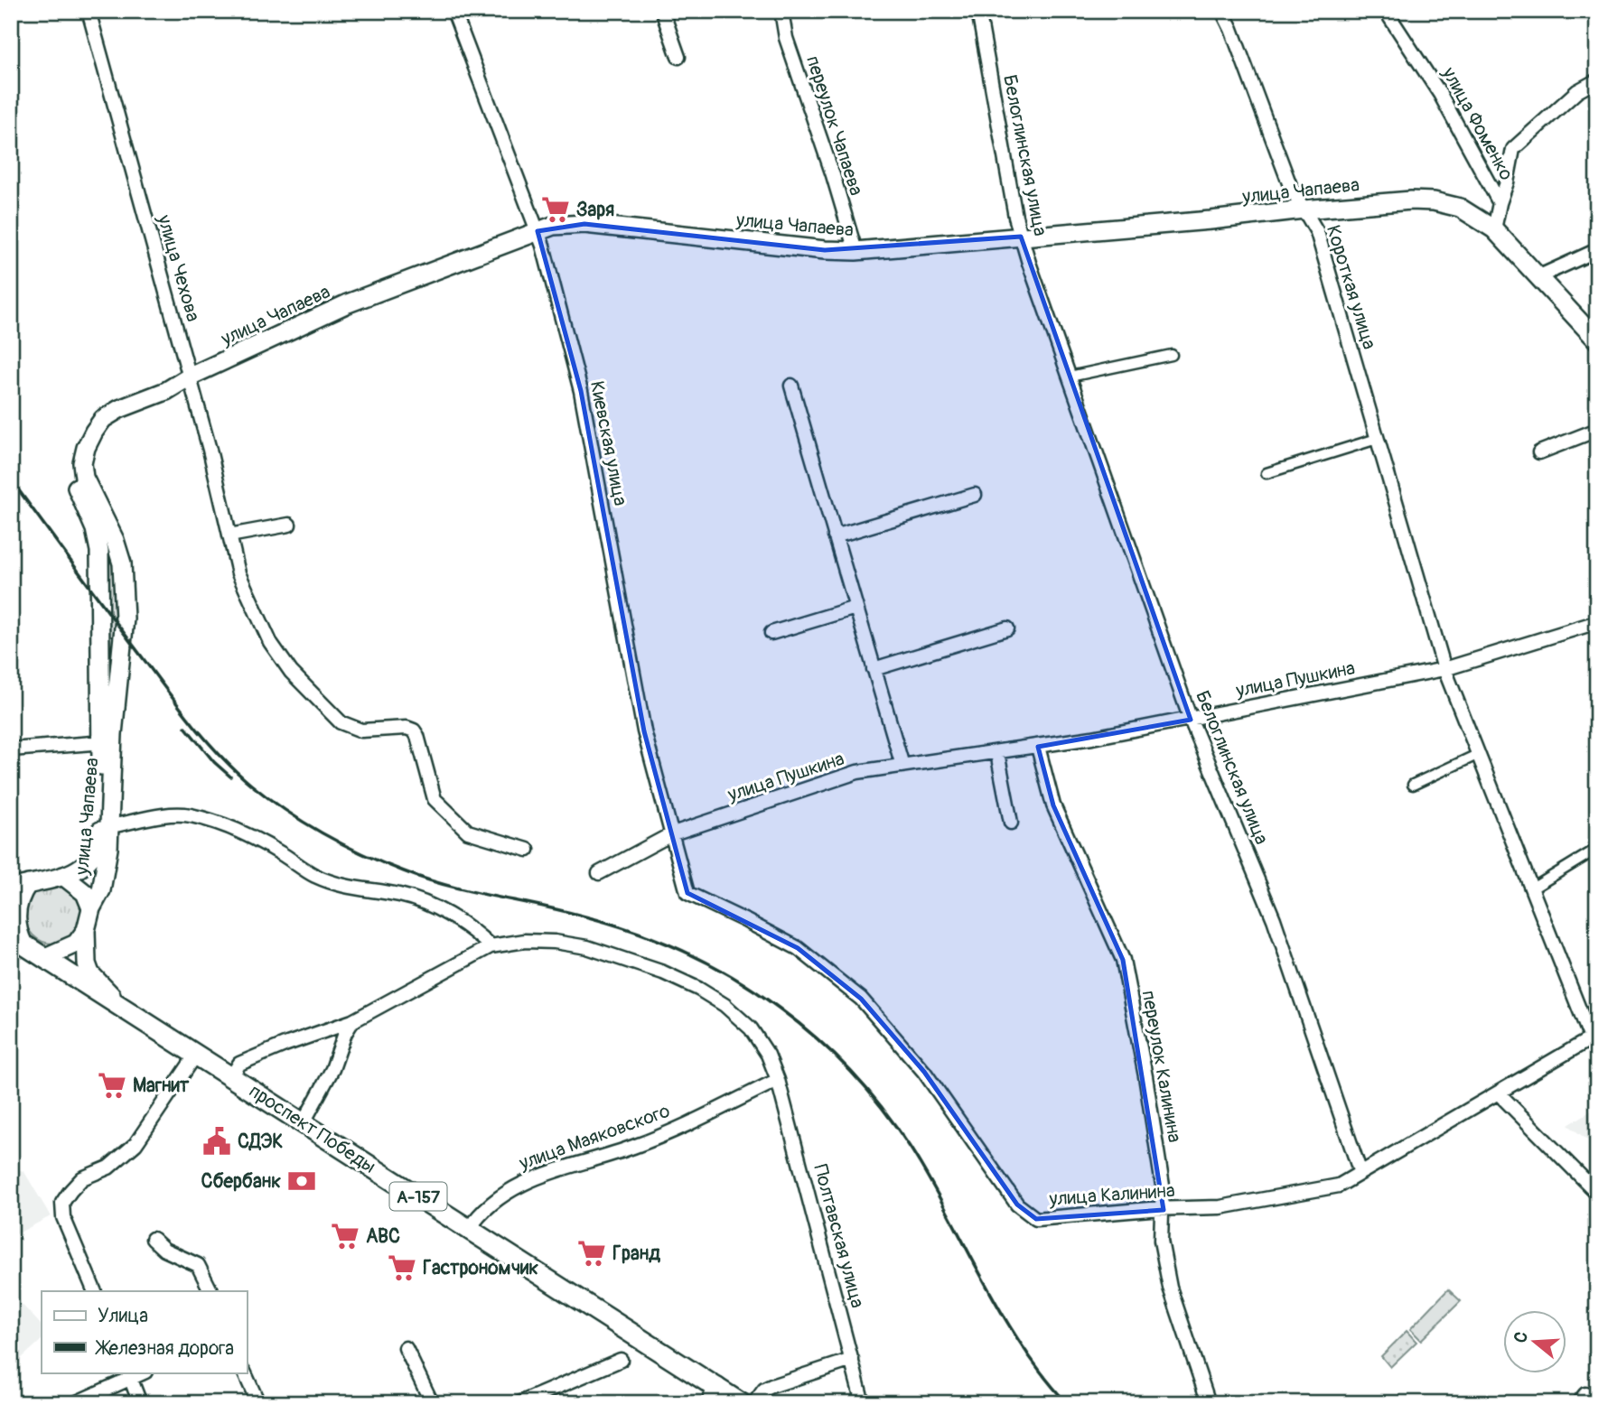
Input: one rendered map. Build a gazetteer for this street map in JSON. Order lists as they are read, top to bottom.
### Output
{
  "streets": {
    "main road": ["улица Чапаева", "проспект Победы", "А-157"],
    "street": [
      "улица Фоменко",
      "переулок Чапаева",
      "Белоглинская улица",
      "улица Чехова",
      "Короткая улица",
      "Киевская улица",
      "улица Пушкина",
      "переулок Калинина",
      "улица Маяковского",
      "улица Калинина",
      "Полтавская улица"
    ]
  },
  "crossings": [
    ["улица Фоменко", "улица Чапаева"],
    ["переулок Чапаева", "улица Чапаева"],
    ["Белоглинская улица", "улица Чапаева"],
    ["Белоглинская улица", "улица Пушкина"],
    ["Белоглинская улица", "улица Калинина"],
    ["улица Чапаева", "улица Чехова"],
    ["улица Чапаева", "Короткая улица"],
    ["улица Чапаева", "Киевская улица"],
    ["улица Чапаева", "проспект Победы"],
    ["Короткая улица", "улица Пушкина"],
    ["Короткая улица", "улица Калинина"],
    ["Киевская улица", "улица Пушкина"],
    ["Киевская улица", "улица Калинина"],
    ["улица Пушкина", "переулок Калинина"],
    ["переулок Калинина", "улица Калинина"],
    ["проспект Победы", "улица Маяковского"],
    ["проспект Победы", "Полтавская улица"],
    ["улица Маяковского", "Полтавская улица"]
  ],
  "places": {
    "supermarket": [
      "Заря",
      "Магнит",
      "ABC",
      "Гранд",
      "Гастрономчик"
    ],
    "public building": ["СДЭК"],
    "bank": ["Сбербанк"]
  },
  "legend": ["Улица", "Железная дорога"],
  "north": "left"
}
